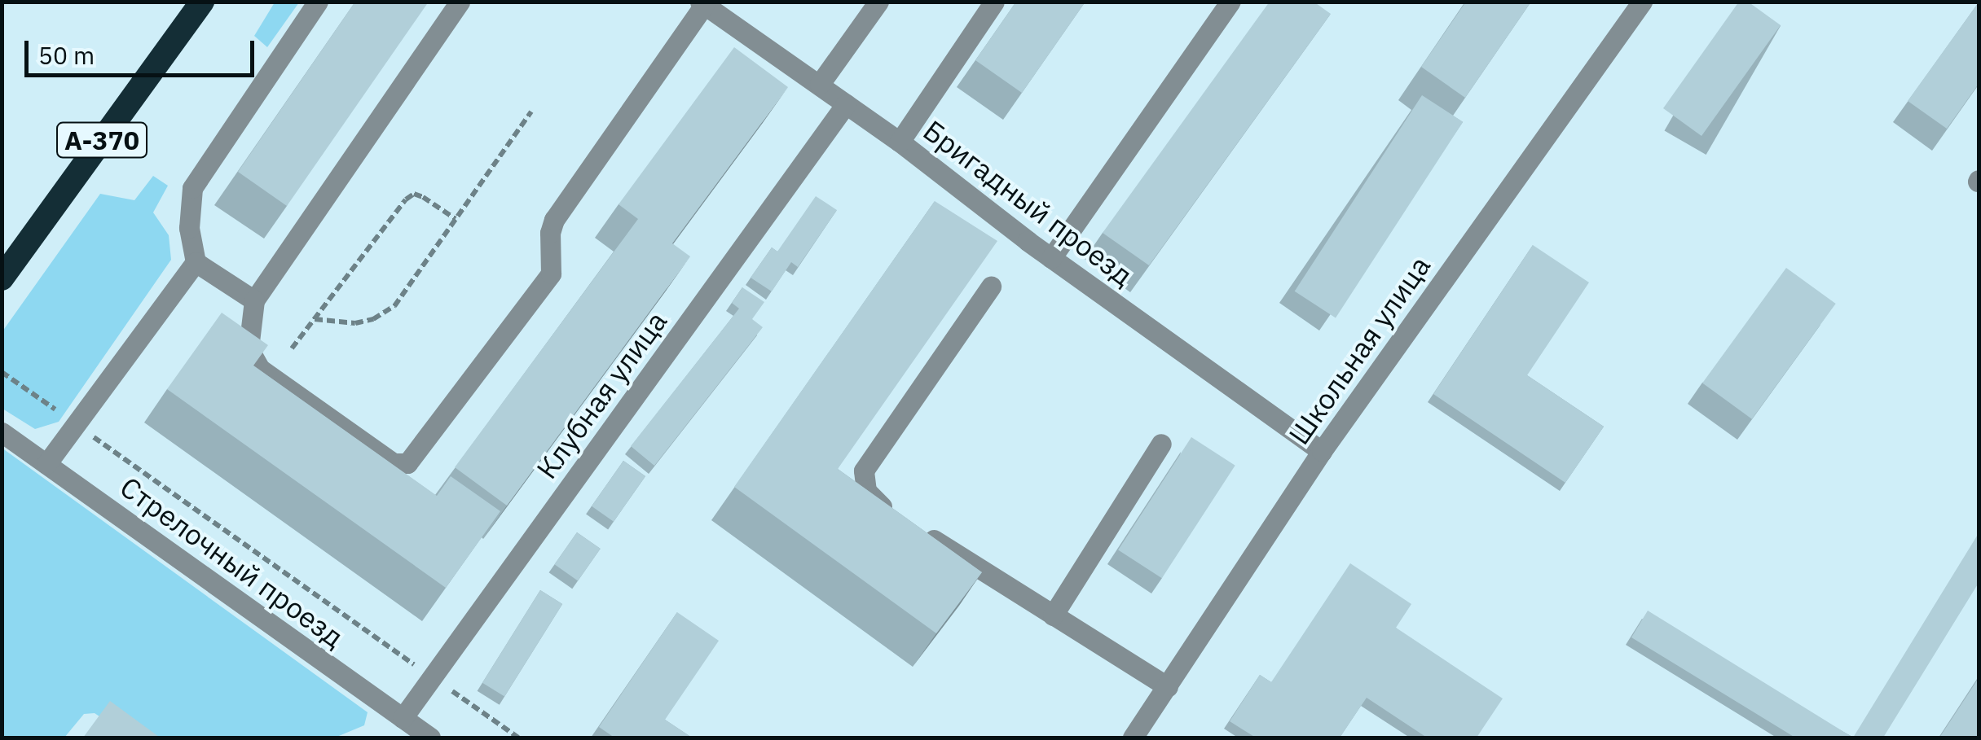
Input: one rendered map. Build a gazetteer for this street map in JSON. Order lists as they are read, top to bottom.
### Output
{
  "streets": {
    "highway": ["А-370"],
    "street": [
      "Бригадный проезд",
      "Школьная улица",
      "Клубная улица",
      "Стрелочный проезд"
    ]
  },
  "crossings": [
    ["Бригадный проезд", "Школьная улица"],
    ["Бригадный проезд", "Клубная улица"],
    ["Клубная улица", "Стрелочный проезд"]
  ],
  "scale_bar": "50 m"
}
